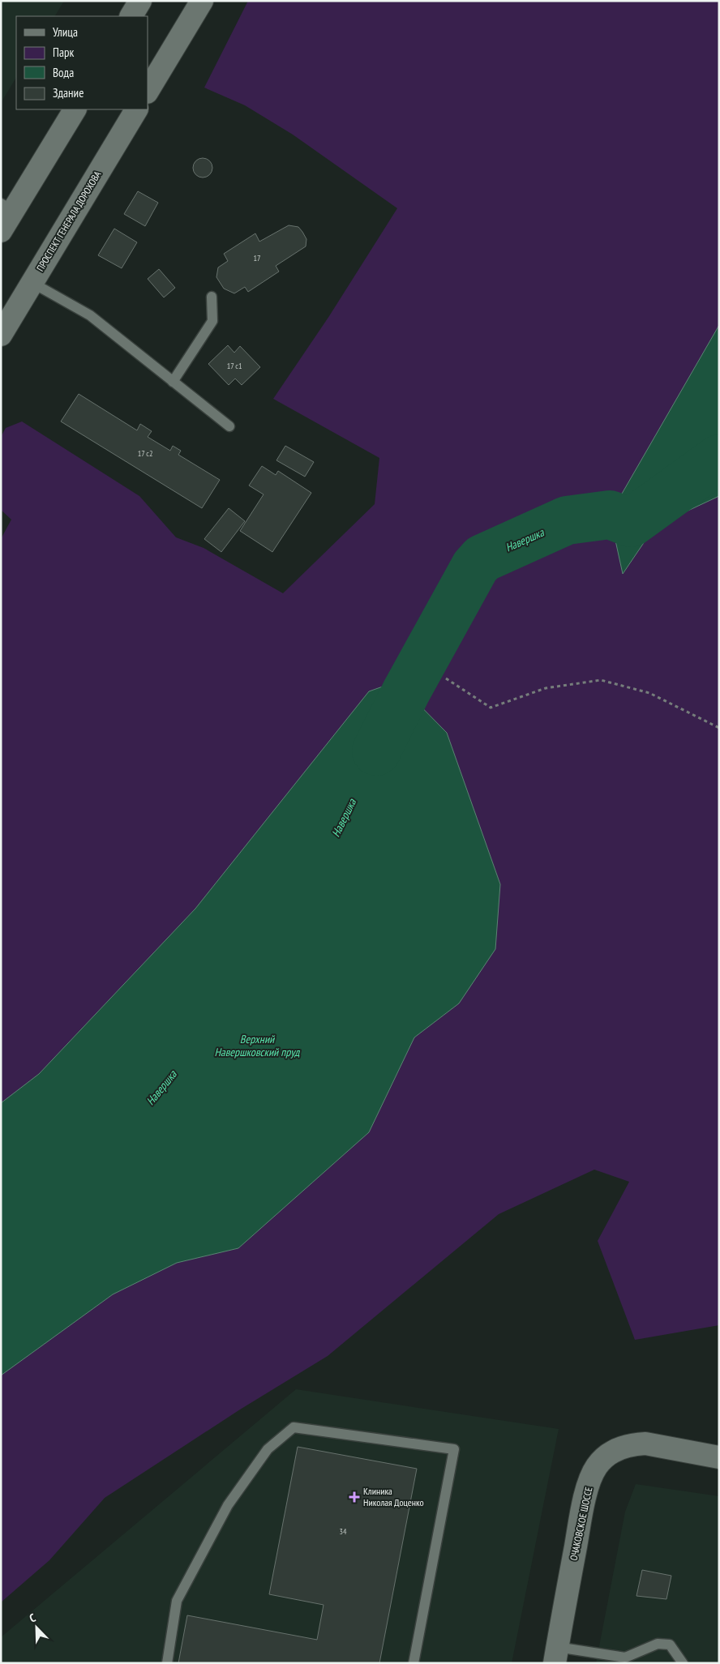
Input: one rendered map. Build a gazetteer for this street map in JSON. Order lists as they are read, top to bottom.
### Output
{
  "streets": {
    "main road": ["ПРОСПЕКТ ГЕНЕРАЛА ДОРОХОВА", "ОЧАКОВСКОЕ ШОССЕ"]
  },
  "water": ["Навершка", "Верхний Навершковский пруд"],
  "places": {
    "health": ["Клиника Николая Доценко"]
  },
  "house_numbers": [
    "17",
    "17 с1",
    "17 с2",
    "34"
  ],
  "legend": [
    "Улица",
    "Парк",
    "Вода",
    "Здание"
  ],
  "north": "top left"
}
